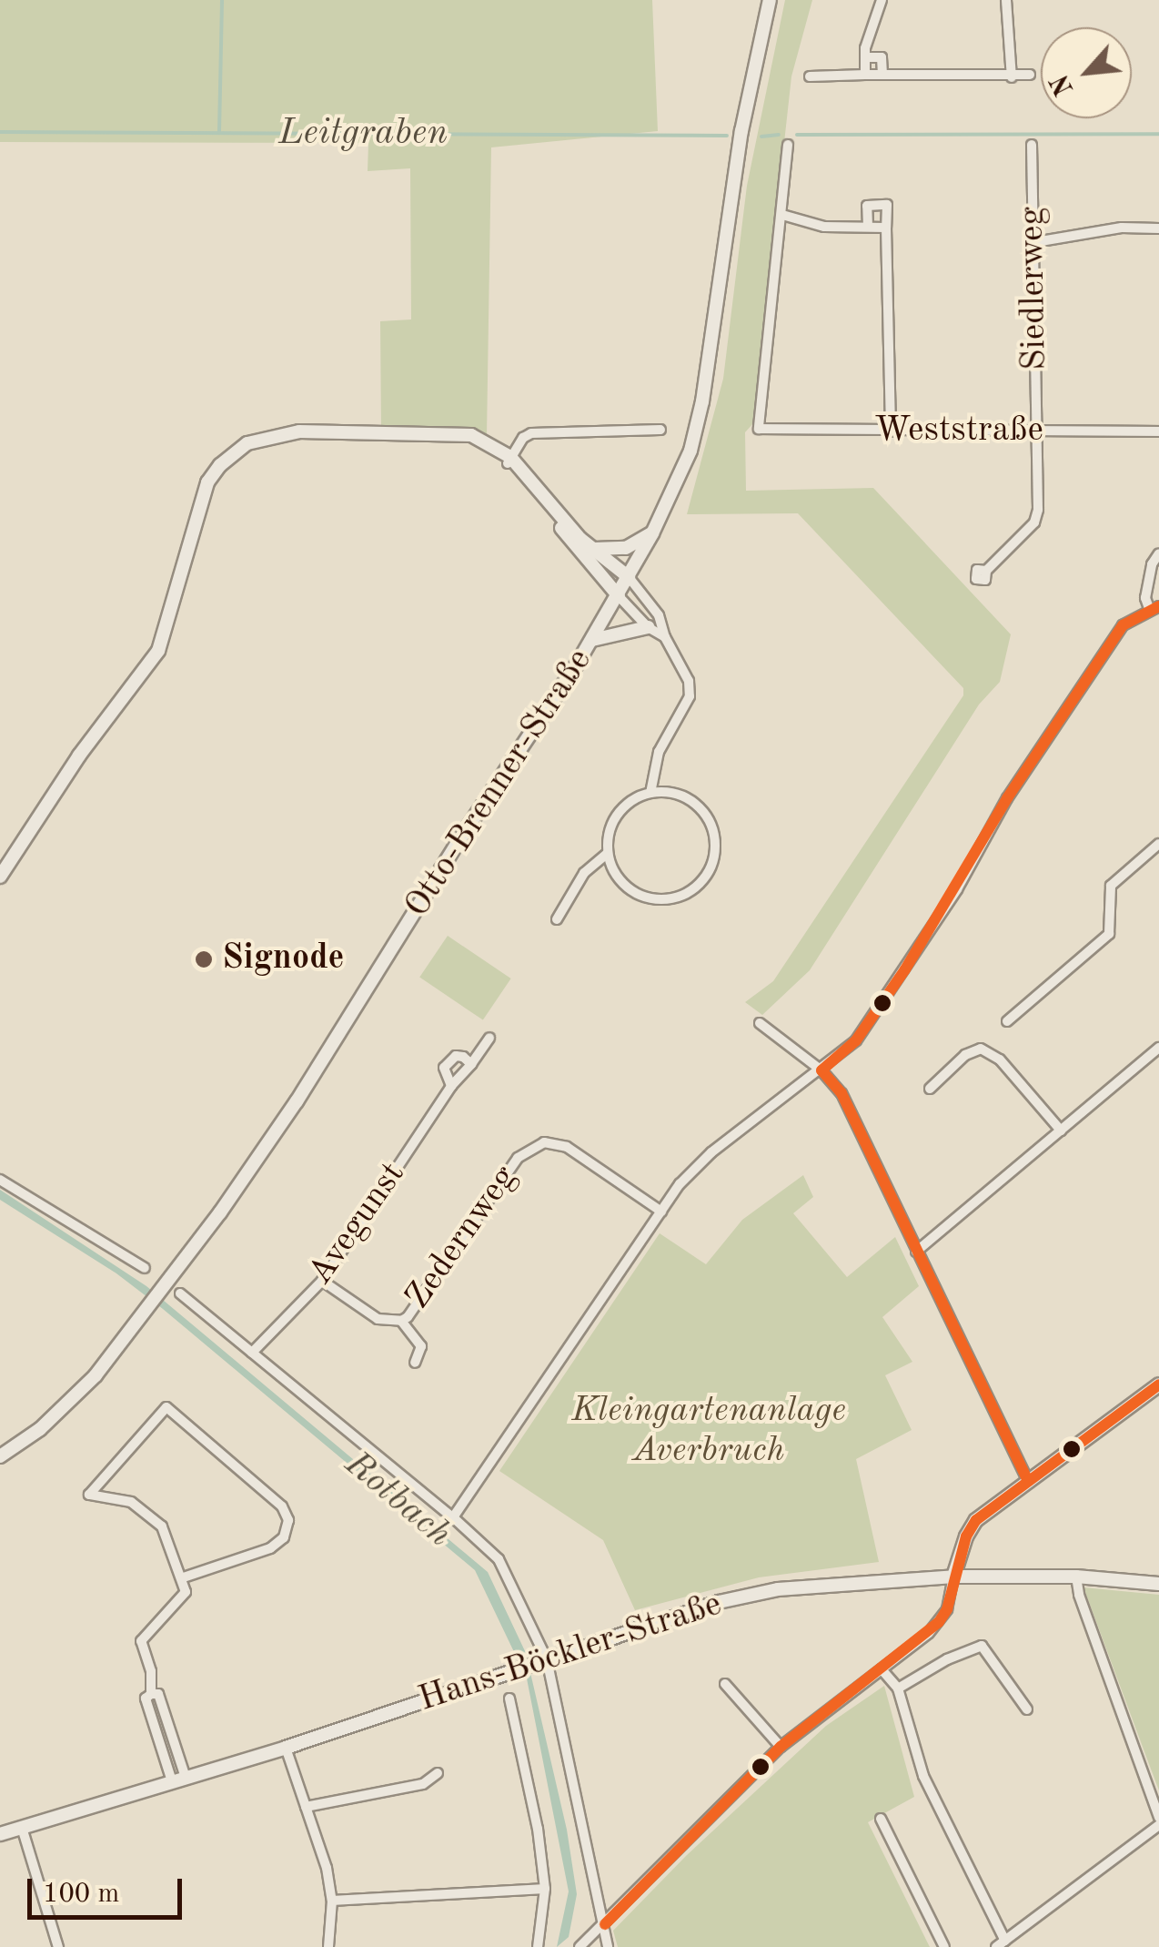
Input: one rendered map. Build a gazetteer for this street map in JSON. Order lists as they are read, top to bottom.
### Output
{
  "streets": {
    "main road": ["Otto-Brenner-Straße", "Hans-Böckler-Straße"],
    "street": [
      "Siedlerweg",
      "Weststraße",
      "Avegunst",
      "Zedernweg"
    ]
  },
  "crossings": [
    ["Siedlerweg", "Weststraße"],
    ["Avegunst", "Zedernweg"]
  ],
  "water": ["Leitgraben", "Rotbach"],
  "parks": ["Kleingartenanlage Averbruch"],
  "places": ["Signode"],
  "scale_bar": "100 m",
  "north": "bottom left"
}
